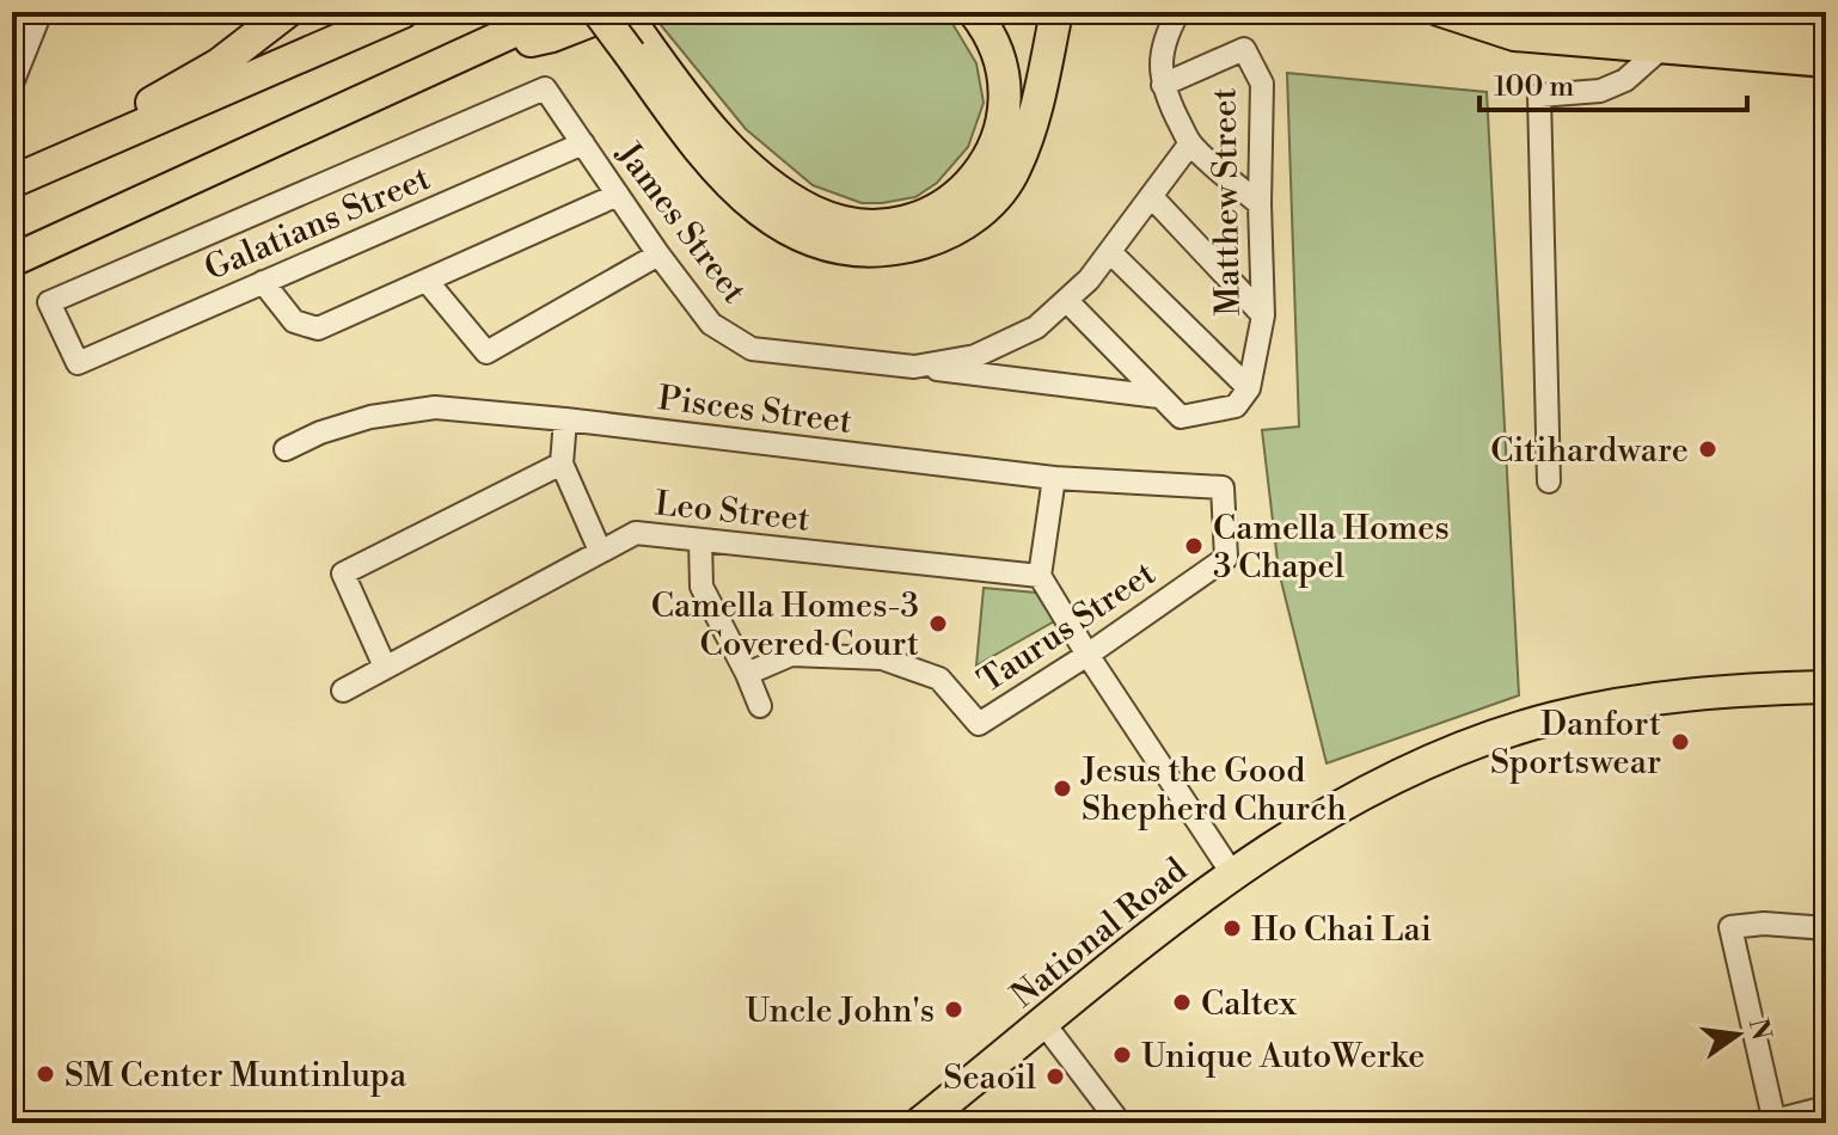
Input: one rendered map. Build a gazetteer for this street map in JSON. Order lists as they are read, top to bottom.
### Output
{
  "streets": {
    "highway": ["National Road"],
    "street": [
      "Matthew Street",
      "Galatians Street",
      "James Street",
      "Pisces Street",
      "Leo Street",
      "Taurus Street"
    ]
  },
  "crossings": [
    ["Galatians Street", "James Street"],
    ["Pisces Street", "Taurus Street"]
  ],
  "places": [
    "Citihardware",
    "Camella Homes 3 Chapel",
    "Camella Homes-3 Covered Court",
    "Danfort Sportswear",
    "Jesus the Good Shepherd Church",
    "Ho Chai Lai",
    "Caltex",
    "Uncle John's",
    "Unique AutoWerke",
    "SM Center Muntinlupa",
    "Seaoil"
  ],
  "scale_bar": "100 m",
  "north": "right"
}
